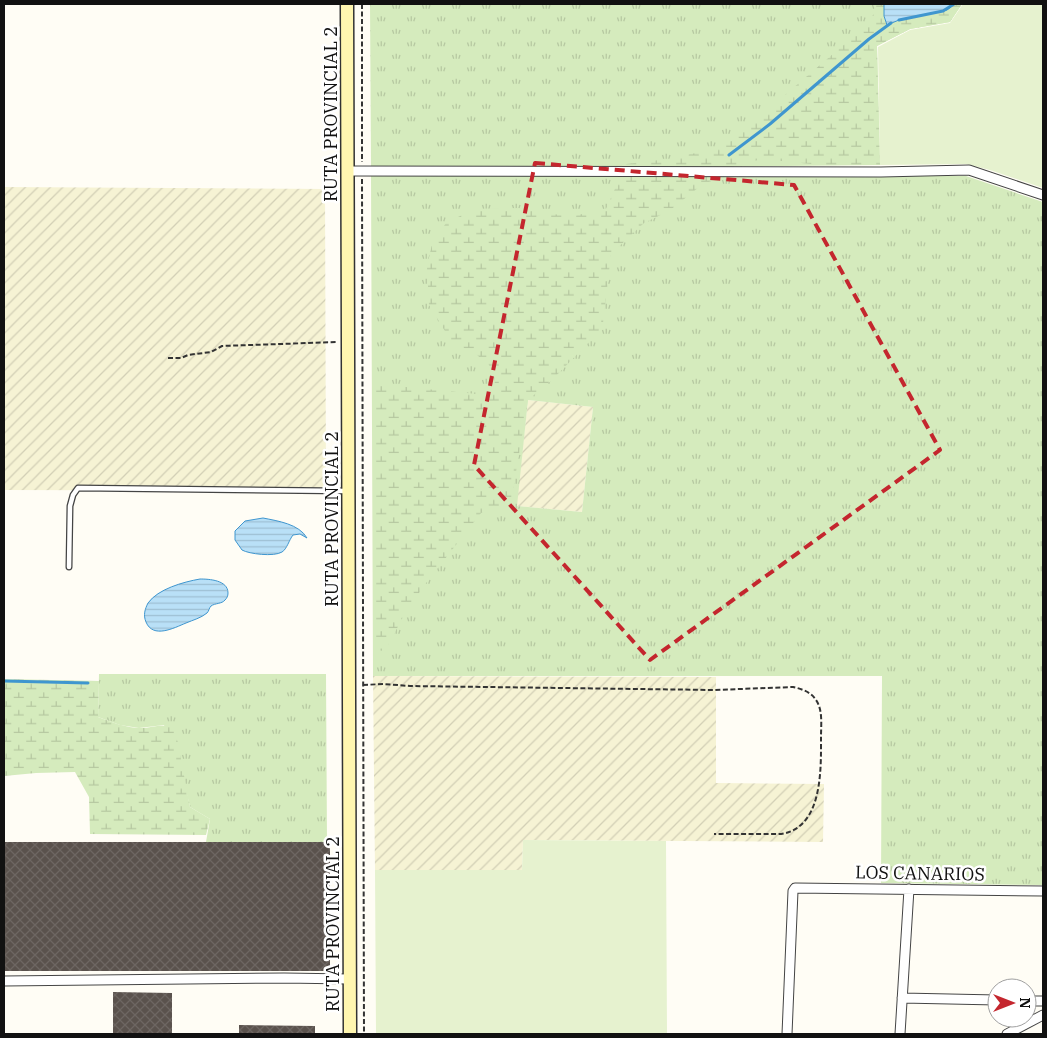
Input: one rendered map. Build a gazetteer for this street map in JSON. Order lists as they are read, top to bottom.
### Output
{
  "streets": {
    "main road": ["RUTA PROVINCIAL 2"],
    "street": ["LOS CANARIOS"]
  },
  "north": "right"
}
